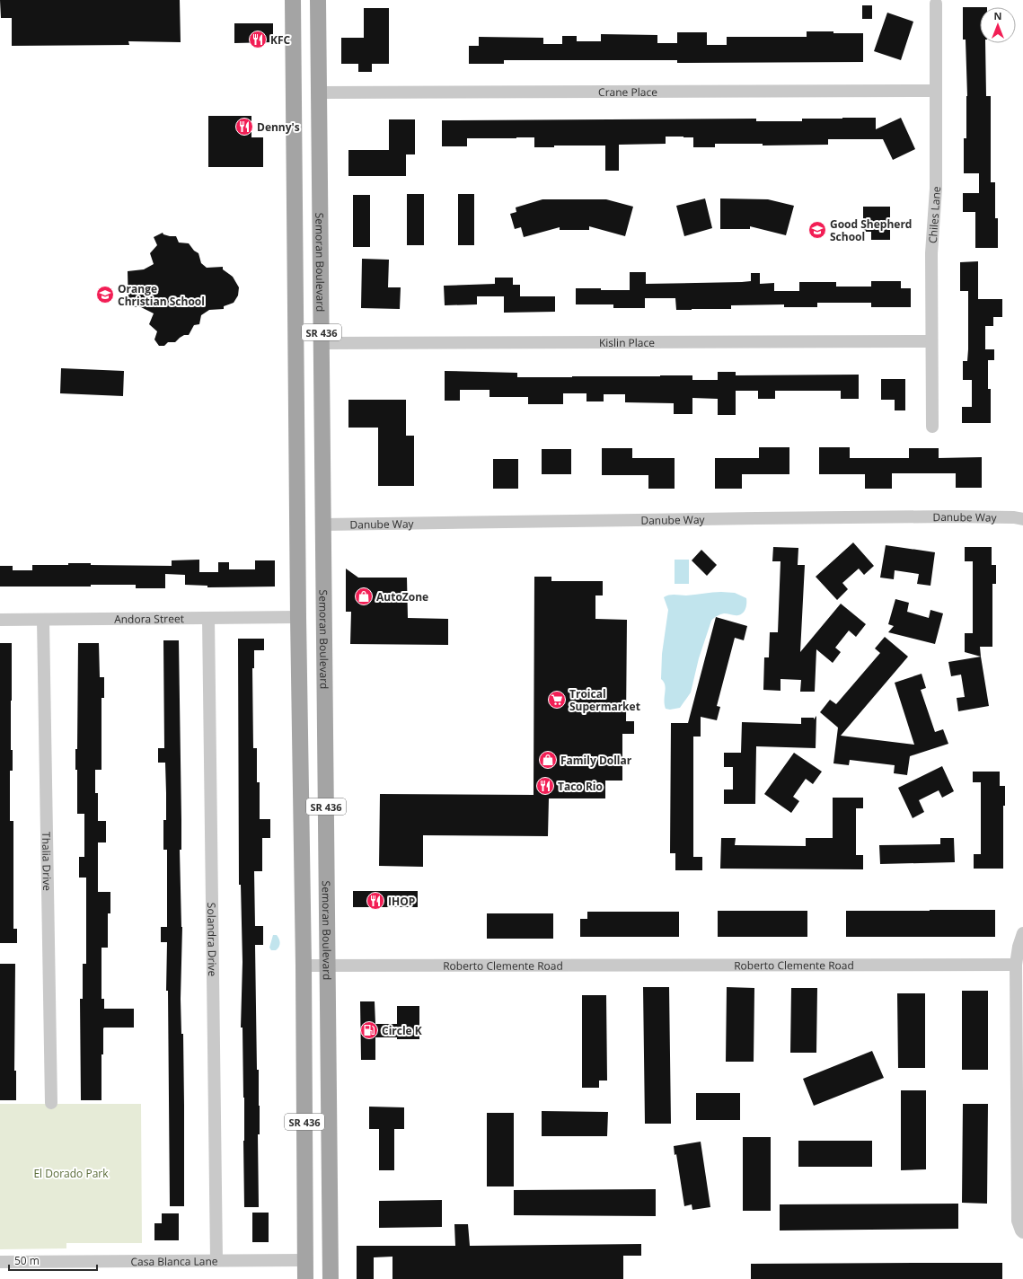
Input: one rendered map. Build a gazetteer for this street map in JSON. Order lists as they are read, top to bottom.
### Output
{
  "streets": {
    "main road": ["Semoran Boulevard", "SR 436"],
    "street": [
      "Crane Place",
      "Chiles Lane",
      "Kislin Place",
      "Danube Way",
      "Andora Street",
      "Thalia Drive",
      "Solandra Drive",
      "Roberto Clemente Road",
      "Casa Blanca Lane"
    ]
  },
  "crossings": [
    ["Crane Place", "Chiles Lane"],
    ["Crane Place", "Semoran Boulevard"],
    ["Chiles Lane", "Kislin Place"],
    ["Semoran Boulevard", "Kislin Place"],
    ["Semoran Boulevard", "Danube Way"],
    ["Semoran Boulevard", "Roberto Clemente Road"],
    ["SR 436", "Andora Street"],
    ["SR 436", "Roberto Clemente Road"],
    ["SR 436", "Casa Blanca Lane"],
    ["Andora Street", "Thalia Drive"],
    ["Andora Street", "Solandra Drive"],
    ["Solandra Drive", "Casa Blanca Lane"]
  ],
  "parks": ["El Dorado Park"],
  "places": {
    "restaurant": [
      "KFC",
      "Denny's",
      "Taco Rio",
      "IHOP"
    ],
    "school or university": ["Good Shepherd School", "Orange Christian School"],
    "shop": ["AutoZone", "Family Dollar"],
    "supermarket": ["Troical Supermarket"],
    "fuel station": ["Circle K"]
  },
  "scale_bar": "50 m",
  "north": "top"
}
